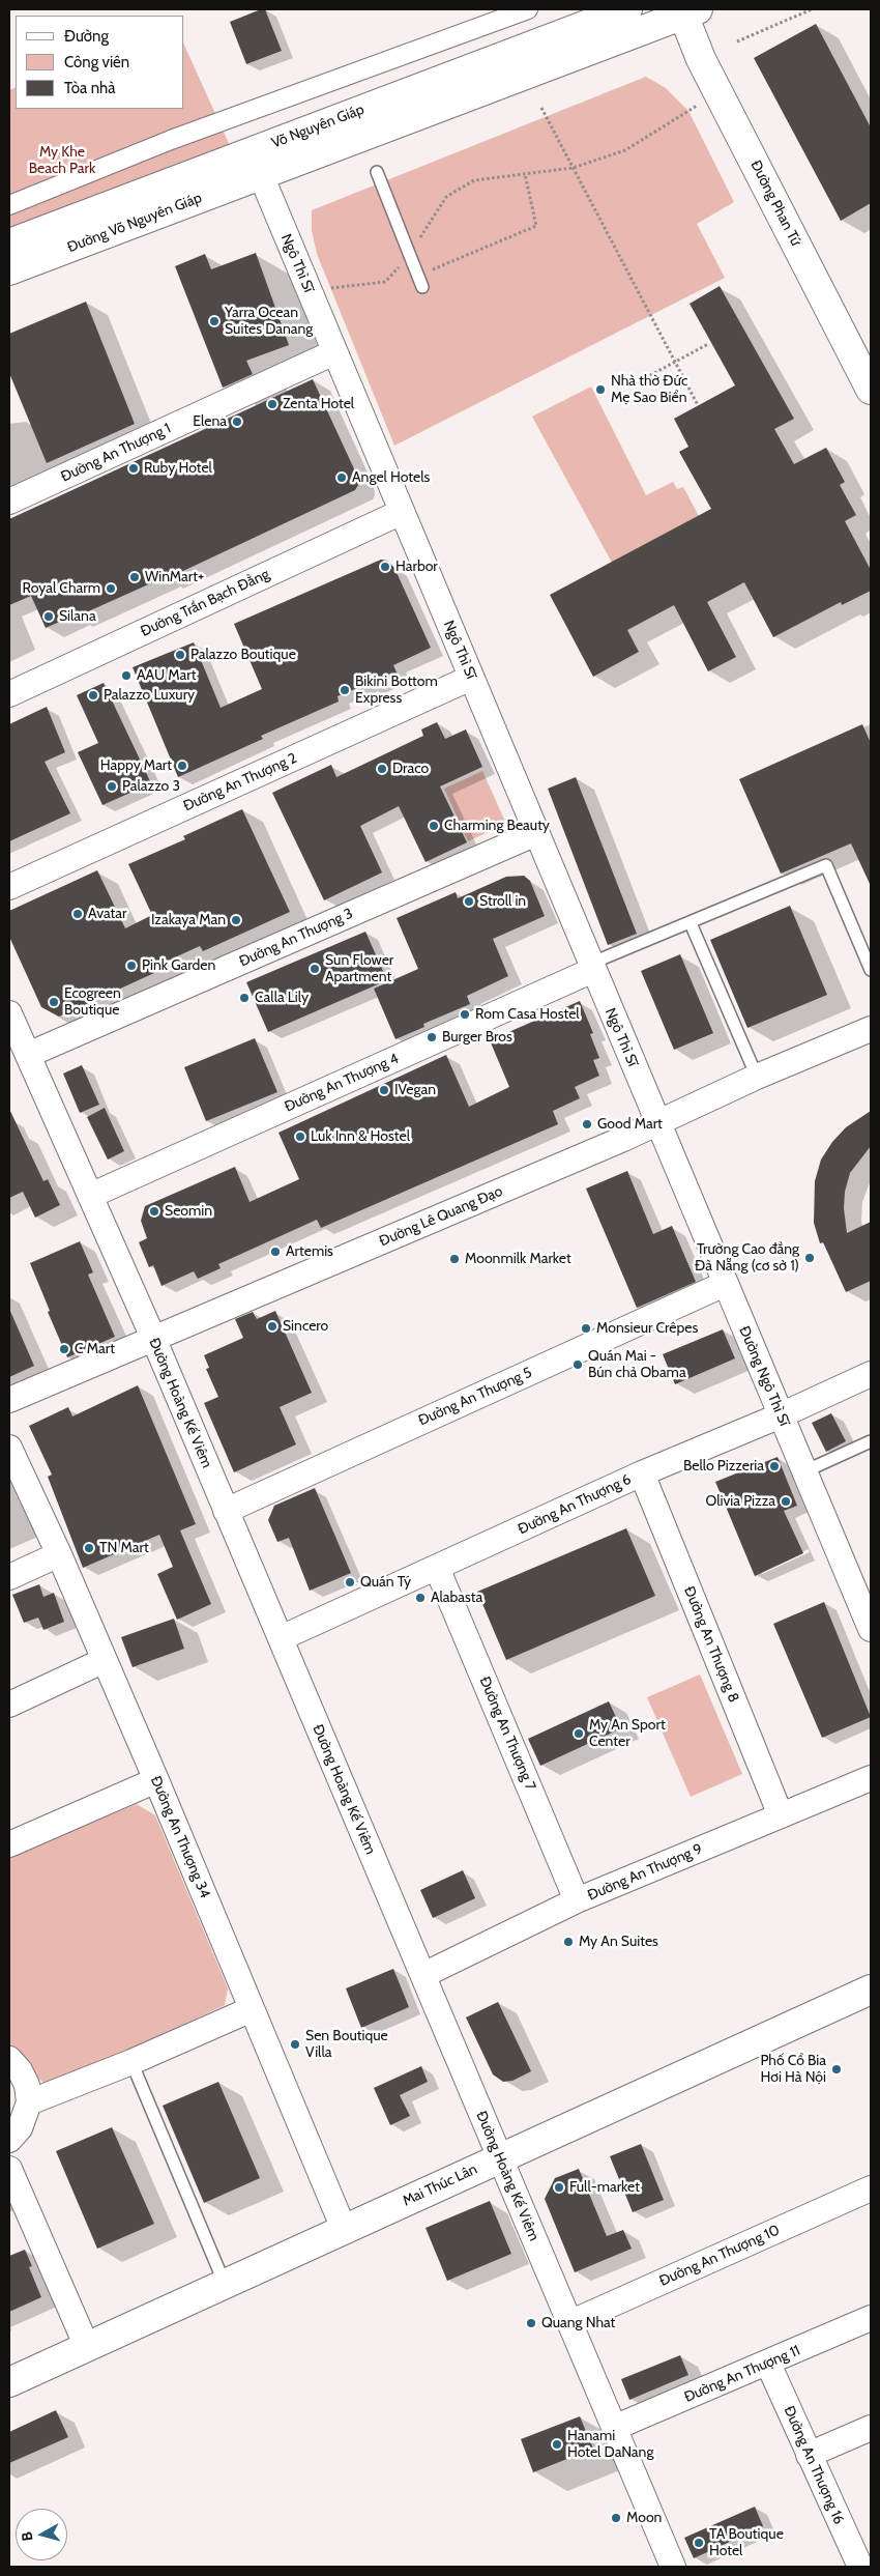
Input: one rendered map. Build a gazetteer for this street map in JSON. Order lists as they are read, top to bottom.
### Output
{
  "streets": {
    "main road": [
      "Võ Nguyên Giáp",
      "Đường Phan Tứ",
      "Đường Võ Nguyên Giáp",
      "Mai Thúc Lân"
    ],
    "street": [
      "Ngô Thì Sĩ",
      "Đường An Thượng 1",
      "Đường Trần Bạch Đằng",
      "Đường An Thượng 2",
      "Đường An Thượng 3",
      "Đường An Thượng 4",
      "Đường Lê Quang Đạo",
      "Đường Ngô Thì Sĩ",
      "Đường An Thượng 5",
      "Đường Hoàng Kế Viêm",
      "Đường An Thượng 6",
      "Đường An Thượng 8",
      "Đường An Thượng 7",
      "Đường An Thượng 34",
      "Đường An Thượng 9",
      "Đường An Thượng 10",
      "Đường An Thượng 11",
      "Đường An Thượng 16"
    ]
  },
  "crossings": [
    ["Võ Nguyên Giáp", "Đường Phan Tứ"],
    ["Võ Nguyên Giáp", "Đường Võ Nguyên Giáp"],
    ["Võ Nguyên Giáp", "Ngô Thì Sĩ"],
    ["Đường Võ Nguyên Giáp", "Ngô Thì Sĩ"],
    ["Ngô Thì Sĩ", "Đường An Thượng 1"],
    ["Ngô Thì Sĩ", "Đường Trần Bạch Đằng"],
    ["Ngô Thì Sĩ", "Đường An Thượng 2"],
    ["Ngô Thì Sĩ", "Đường An Thượng 3"],
    ["Ngô Thì Sĩ", "Đường An Thượng 4"],
    ["Ngô Thì Sĩ", "Đường Lê Quang Đạo"],
    ["Ngô Thì Sĩ", "Đường Ngô Thì Sĩ"],
    ["Đường An Thượng 3", "Đường Hoàng Kế Viêm"],
    ["Đường An Thượng 4", "Đường Hoàng Kế Viêm"],
    ["Đường Lê Quang Đạo", "Đường Ngô Thì Sĩ"],
    ["Đường Lê Quang Đạo", "Đường Hoàng Kế Viêm"],
    ["Đường Ngô Thì Sĩ", "Đường An Thượng 5"],
    ["Đường Ngô Thì Sĩ", "Đường An Thượng 6"],
    ["Đường An Thượng 5", "Đường Hoàng Kế Viêm"],
    ["Đường Hoàng Kế Viêm", "Đường An Thượng 6"],
    ["Đường Hoàng Kế Viêm", "Đường An Thượng 9"],
    ["Đường Hoàng Kế Viêm", "Mai Thúc Lân"],
    ["Đường Hoàng Kế Viêm", "Đường An Thượng 10"],
    ["Đường Hoàng Kế Viêm", "Đường An Thượng 11"],
    ["Đường An Thượng 6", "Đường An Thượng 8"],
    ["Đường An Thượng 6", "Đường An Thượng 7"],
    ["Đường An Thượng 8", "Đường An Thượng 9"],
    ["Đường An Thượng 7", "Đường An Thượng 9"],
    ["Đường An Thượng 34", "Mai Thúc Lân"],
    ["Đường An Thượng 11", "Đường An Thượng 16"]
  ],
  "parks": ["My Khe Beach Park"],
  "places": [
    "Yarra Ocean Suites Danang",
    "Nhà thờ Đức Mẹ Sao Biển",
    "Zenta Hotel",
    "Elena",
    "Ruby Hotel",
    "Angel Hotels",
    "Harbor",
    "WinMart+",
    "Royal Charm",
    "Silana",
    "Palazzo Boutique",
    "AAU Mart",
    "Bikini Bottom Express",
    "Palazzo Luxury",
    "Happy Mart",
    "Draco",
    "Palazzo 3",
    "Charming Beauty",
    "Stroll in",
    "Avatar",
    "Izakaya Man",
    "Pink Garden",
    "Sun Flower Apartment",
    "Calla Lily",
    "Ecogreen Boutique",
    "Rom Casa Hostel",
    "Burger Bros",
    "IVegan",
    "Good Mart",
    "Luk Inn & Hostel",
    "Seomin",
    "Artemis",
    "Trường Cao đẳng Đà Nẵng (cơ sở 1)",
    "Moonmilk Market",
    "Sincero",
    "Monsieur Crêpes",
    "C Mart",
    "Quán Mai - Bún chả Obama",
    "Bello Pizzeria",
    "Olivia Pizza",
    "TN Mart",
    "Quán Tý",
    "Alabasta",
    "My An Sport Center",
    "My An Suites",
    "Sen Boutique Villa",
    "Phố Cổ Bia Hơi Hà Nội",
    "Full-market",
    "Quang Nhat",
    "Hanami Hotel DaNang",
    "Moon",
    "TA Boutique Hotel"
  ],
  "legend": ["Đường", "Công viên", "Tòa nhà"],
  "north": "left"
}
